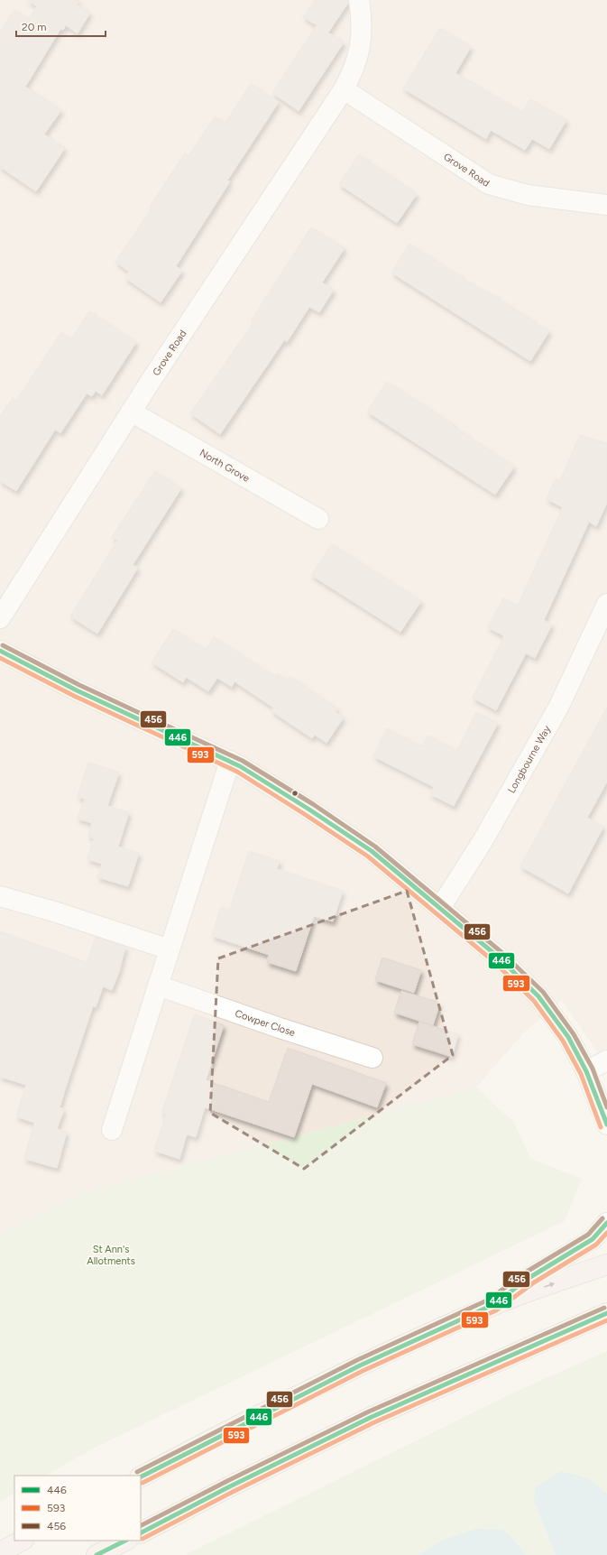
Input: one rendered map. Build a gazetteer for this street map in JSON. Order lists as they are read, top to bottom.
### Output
{
  "streets": {
    "street": [
      "Grove Road",
      "North Grove",
      "Longbourne Way",
      "Cowper Close"
    ]
  },
  "crossings": [
    ["Grove Road", "North Grove"]
  ],
  "parks": ["St Ann's Allotments"],
  "lines": ["transit line 456", "transit line 446", "transit line 593"],
  "legend": ["446", "593", "456"],
  "scale_bar": "20 m"
}
